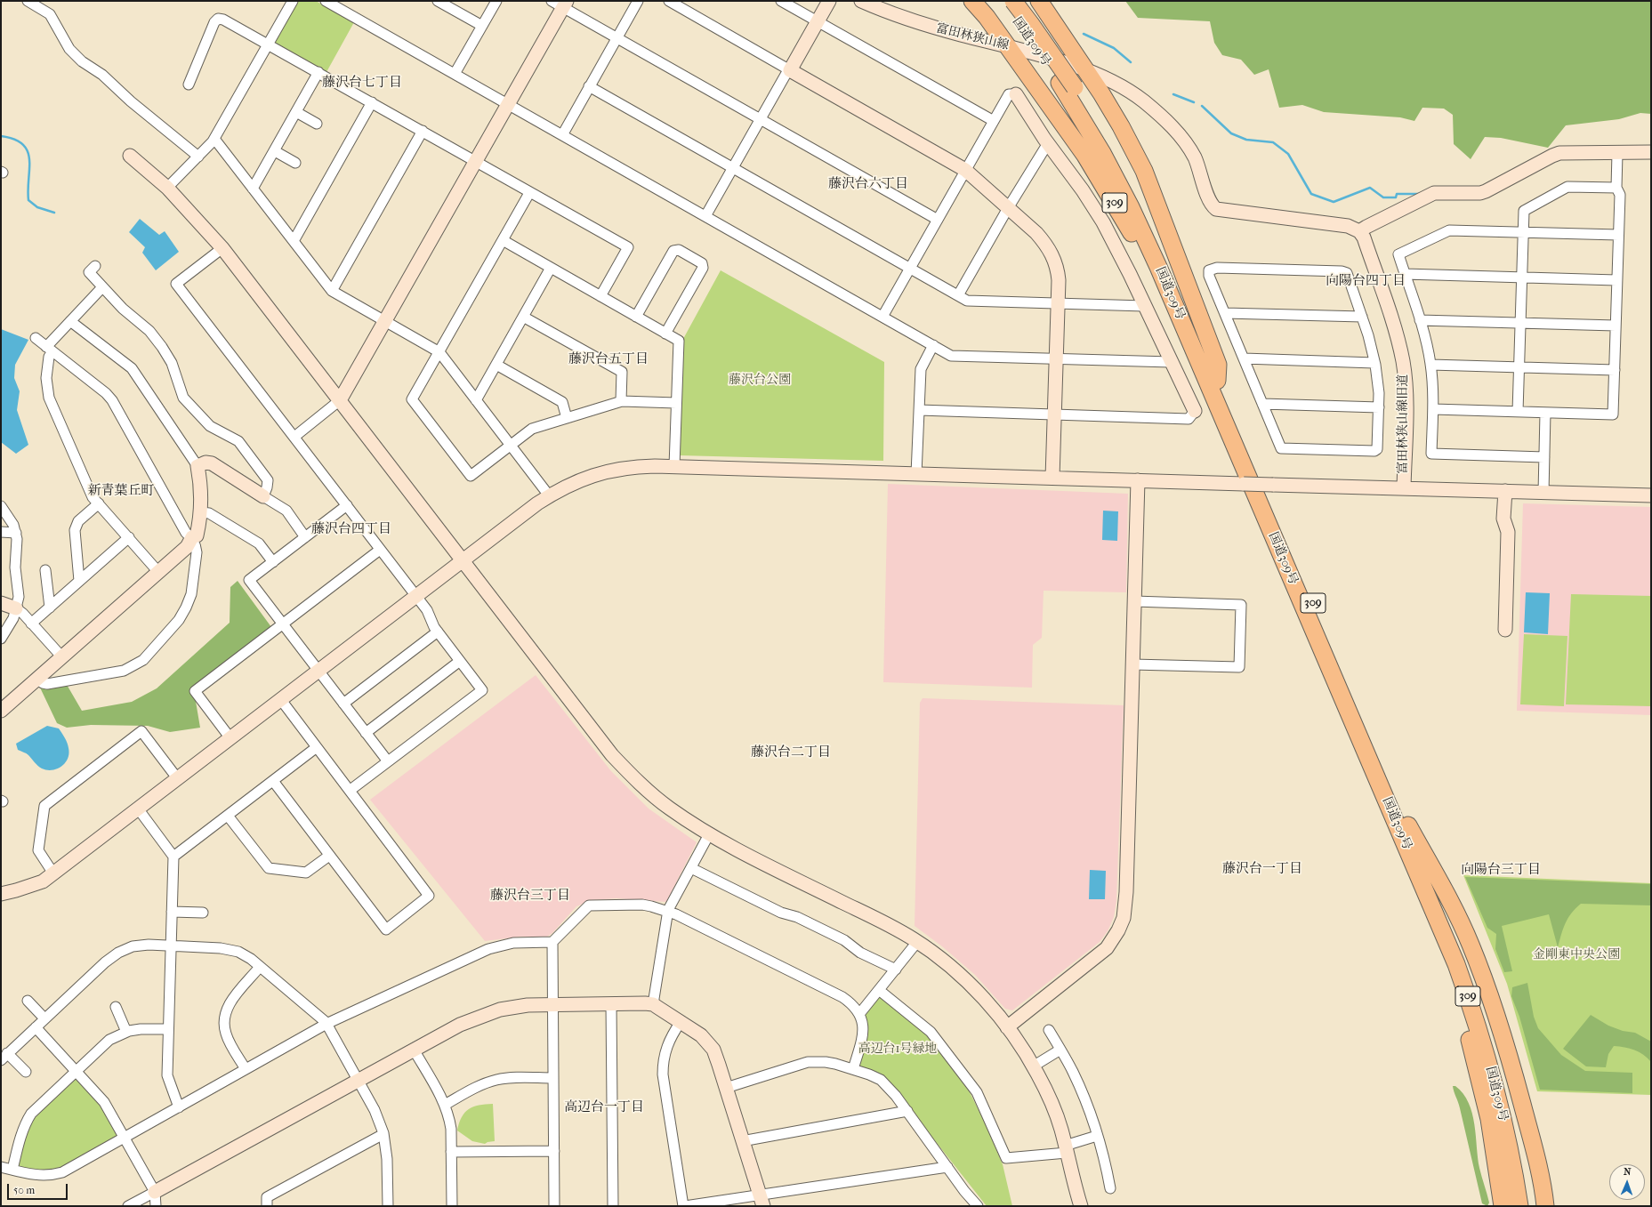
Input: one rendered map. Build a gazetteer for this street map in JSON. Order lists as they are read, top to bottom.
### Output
{
  "streets": {
    "highway": ["国道309号", "309"],
    "street": ["富田林狭山線", "富田林狭山線旧道"]
  },
  "crossings": [
    ["富田林狭山線", "309"],
    ["国道309号", "309"]
  ],
  "districts": [
    "藤沢台七丁目",
    "藤沢台六丁目",
    "向陽台四丁目",
    "藤沢台五丁目",
    "新青葉丘町",
    "藤沢台四丁目",
    "藤沢台二丁目",
    "藤沢台一丁目",
    "向陽台三丁目",
    "藤沢台三丁目",
    "高辺台一丁目"
  ],
  "parks": ["藤沢台公園", "金剛東中央公園", "高辺台1号緑地"],
  "scale_bar": "50 m",
  "north": "top"
}
